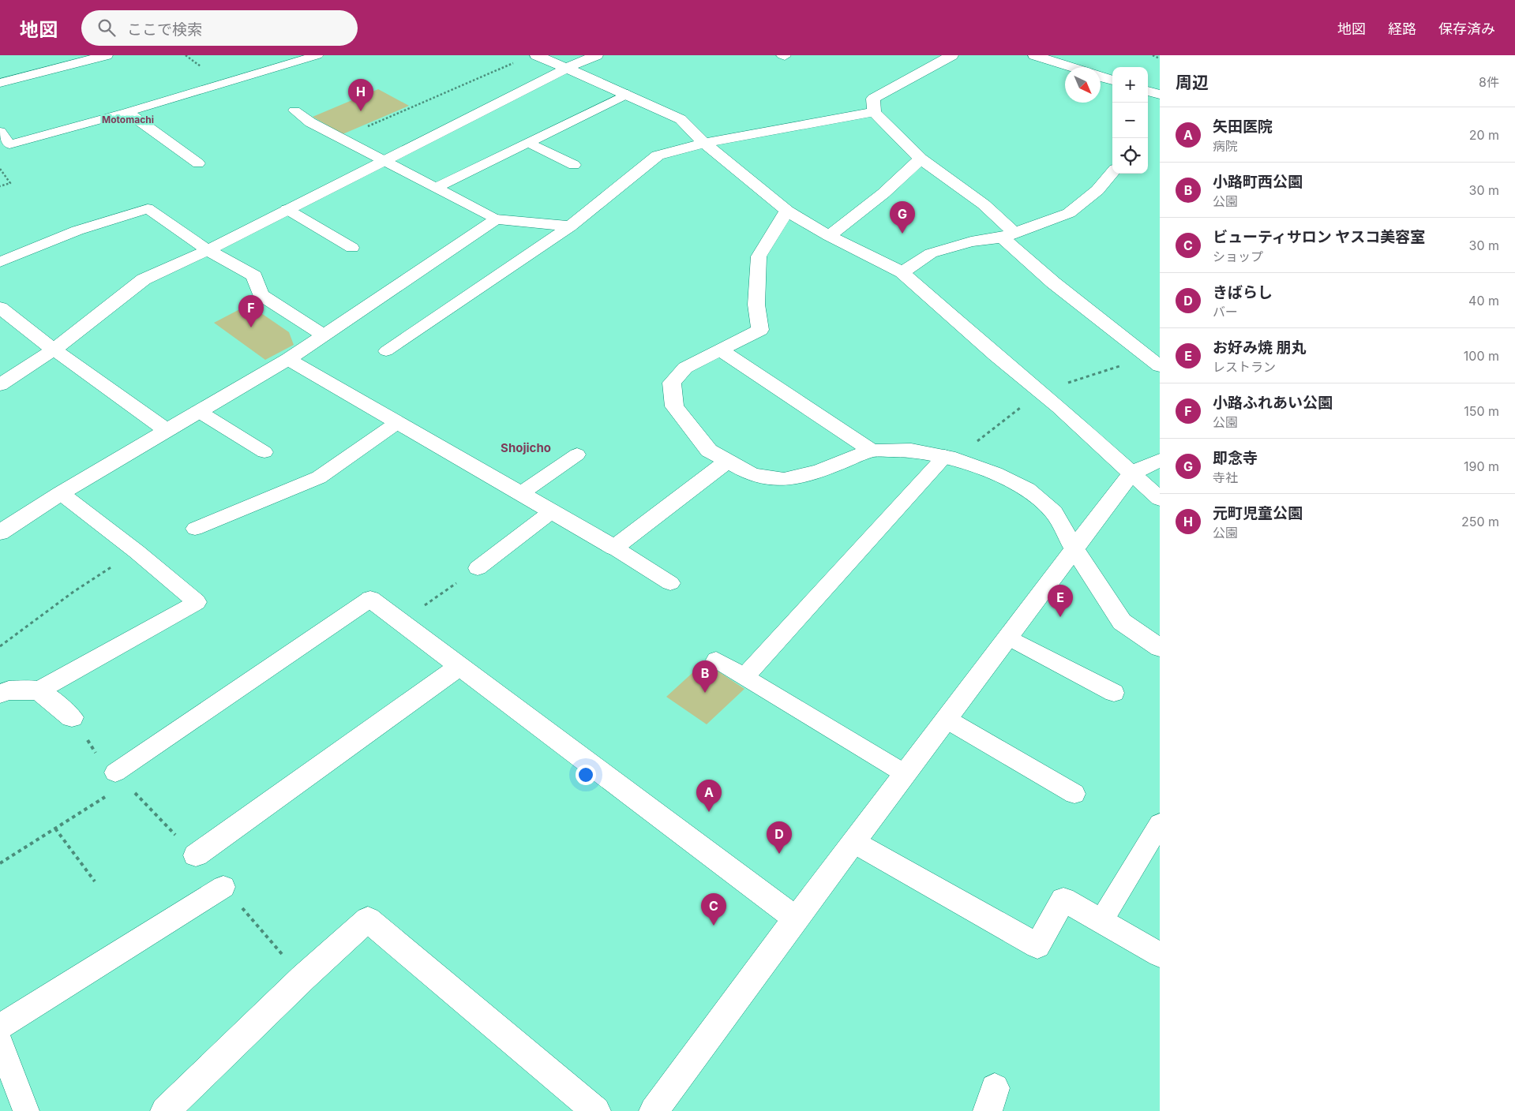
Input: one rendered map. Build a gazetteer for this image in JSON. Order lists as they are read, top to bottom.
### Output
{
  "districts": ["Motomachi", "Shojicho"],
  "north": "bottom right",
  "page": {
    "header": "地図",
    "search": "ここで検索",
    "nav": ["地図", "経路", "保存済み"],
    "heading": ["周辺", "8件"],
    "map_buttons": ["+", "−"],
    "pins": [
      "H",
      "G",
      "F",
      "E",
      "B",
      "A",
      "D",
      "C"
    ],
    "list": [
      {
        "mark": "A",
        "name": "矢田医院",
        "note": "病院",
        "value": "20 m"
      },
      {
        "mark": "B",
        "name": "小路町西公園",
        "note": "公園",
        "value": "30 m"
      },
      {
        "mark": "C",
        "name": "ビューティサロン ヤスコ美容室",
        "note": "ショップ",
        "value": "30 m"
      },
      {
        "mark": "D",
        "name": "きばらし",
        "note": "バー",
        "value": "40 m"
      },
      {
        "mark": "E",
        "name": "お好み焼 朋丸",
        "note": "レストラン",
        "value": "100 m"
      },
      {
        "mark": "F",
        "name": "小路ふれあい公園",
        "note": "公園",
        "value": "150 m"
      },
      {
        "mark": "G",
        "name": "即念寺",
        "note": "寺社",
        "value": "190 m"
      },
      {
        "mark": "H",
        "name": "元町児童公園",
        "note": "公園",
        "value": "250 m"
      }
    ]
  }
}
